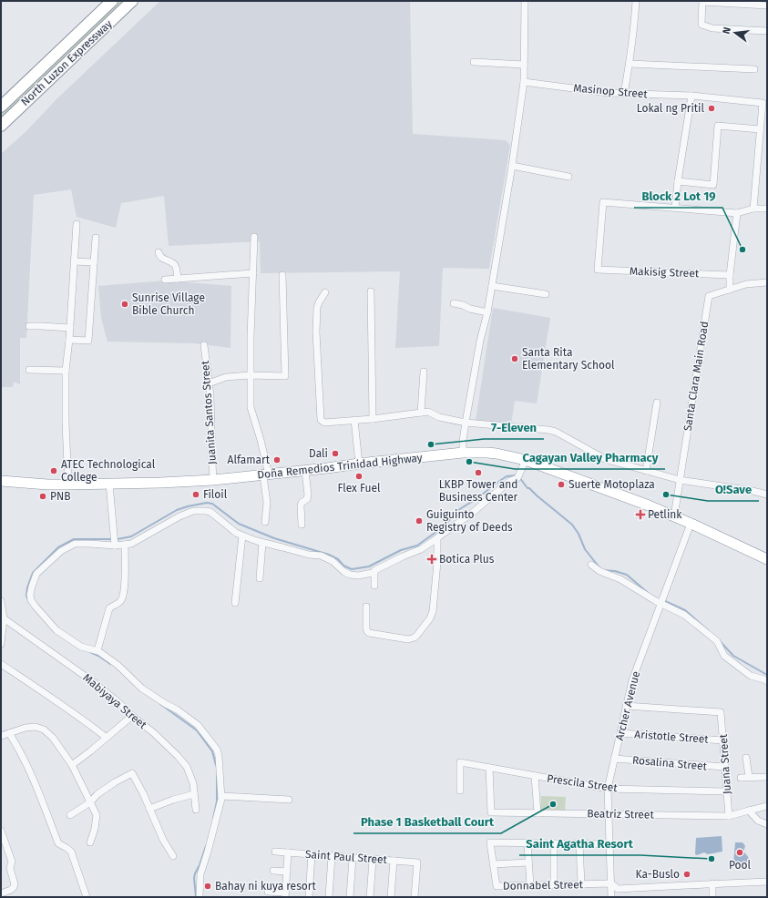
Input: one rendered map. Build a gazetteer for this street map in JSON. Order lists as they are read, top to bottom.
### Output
{
  "streets": {
    "highway": ["North Luzon Expressway", "Doña Remedios Trinidad Highway"],
    "street": [
      "Masinop Street",
      "Makisig Street",
      "Santa Clara Main Road",
      "Juanita Santos Street",
      "Mabiyaya Street",
      "Archer Avenue",
      "Aristotle Street",
      "Rosalina Street",
      "Juana Street",
      "Prescila Street",
      "Beatriz Street",
      "Saint Paul Street",
      "Donnabel Street"
    ]
  },
  "crossings": [
    ["Santa Clara Main Road", "Doña Remedios Trinidad Highway"],
    ["Juanita Santos Street", "Doña Remedios Trinidad Highway"],
    ["Doña Remedios Trinidad Highway", "Archer Avenue"],
    ["Archer Avenue", "Aristotle Street"],
    ["Archer Avenue", "Rosalina Street"],
    ["Archer Avenue", "Juana Street"],
    ["Archer Avenue", "Prescila Street"],
    ["Archer Avenue", "Beatriz Street"],
    ["Archer Avenue", "Donnabel Street"],
    ["Aristotle Street", "Juana Street"],
    ["Rosalina Street", "Juana Street"],
    ["Juana Street", "Prescila Street"],
    ["Juana Street", "Beatriz Street"],
    ["Prescila Street", "Beatriz Street"]
  ],
  "places": {
    "other": [
      "Lokal ng Pritil",
      "Block 2 Lot 19",
      "Sunrise Village Bible Church",
      "Santa Rita Elementary School",
      "7-Eleven",
      "Dali",
      "Alfamart",
      "Cagayan Valley Pharmacy",
      "ATEC Technological College",
      "LKBP Tower and Business Center",
      "Flex Fuel",
      "Suerte Motoplaza",
      "Filoil",
      "O!Save",
      "PNB",
      "Guiguinto Registry of Deeds",
      "Phase 1 Basketball Court",
      "Pool",
      "Saint Agatha Resort",
      "Ka-Buslo",
      "Bahay ni kuya resort"
    ],
    "health": ["Petlink", "Botica Plus"]
  },
  "north": "left"
}
